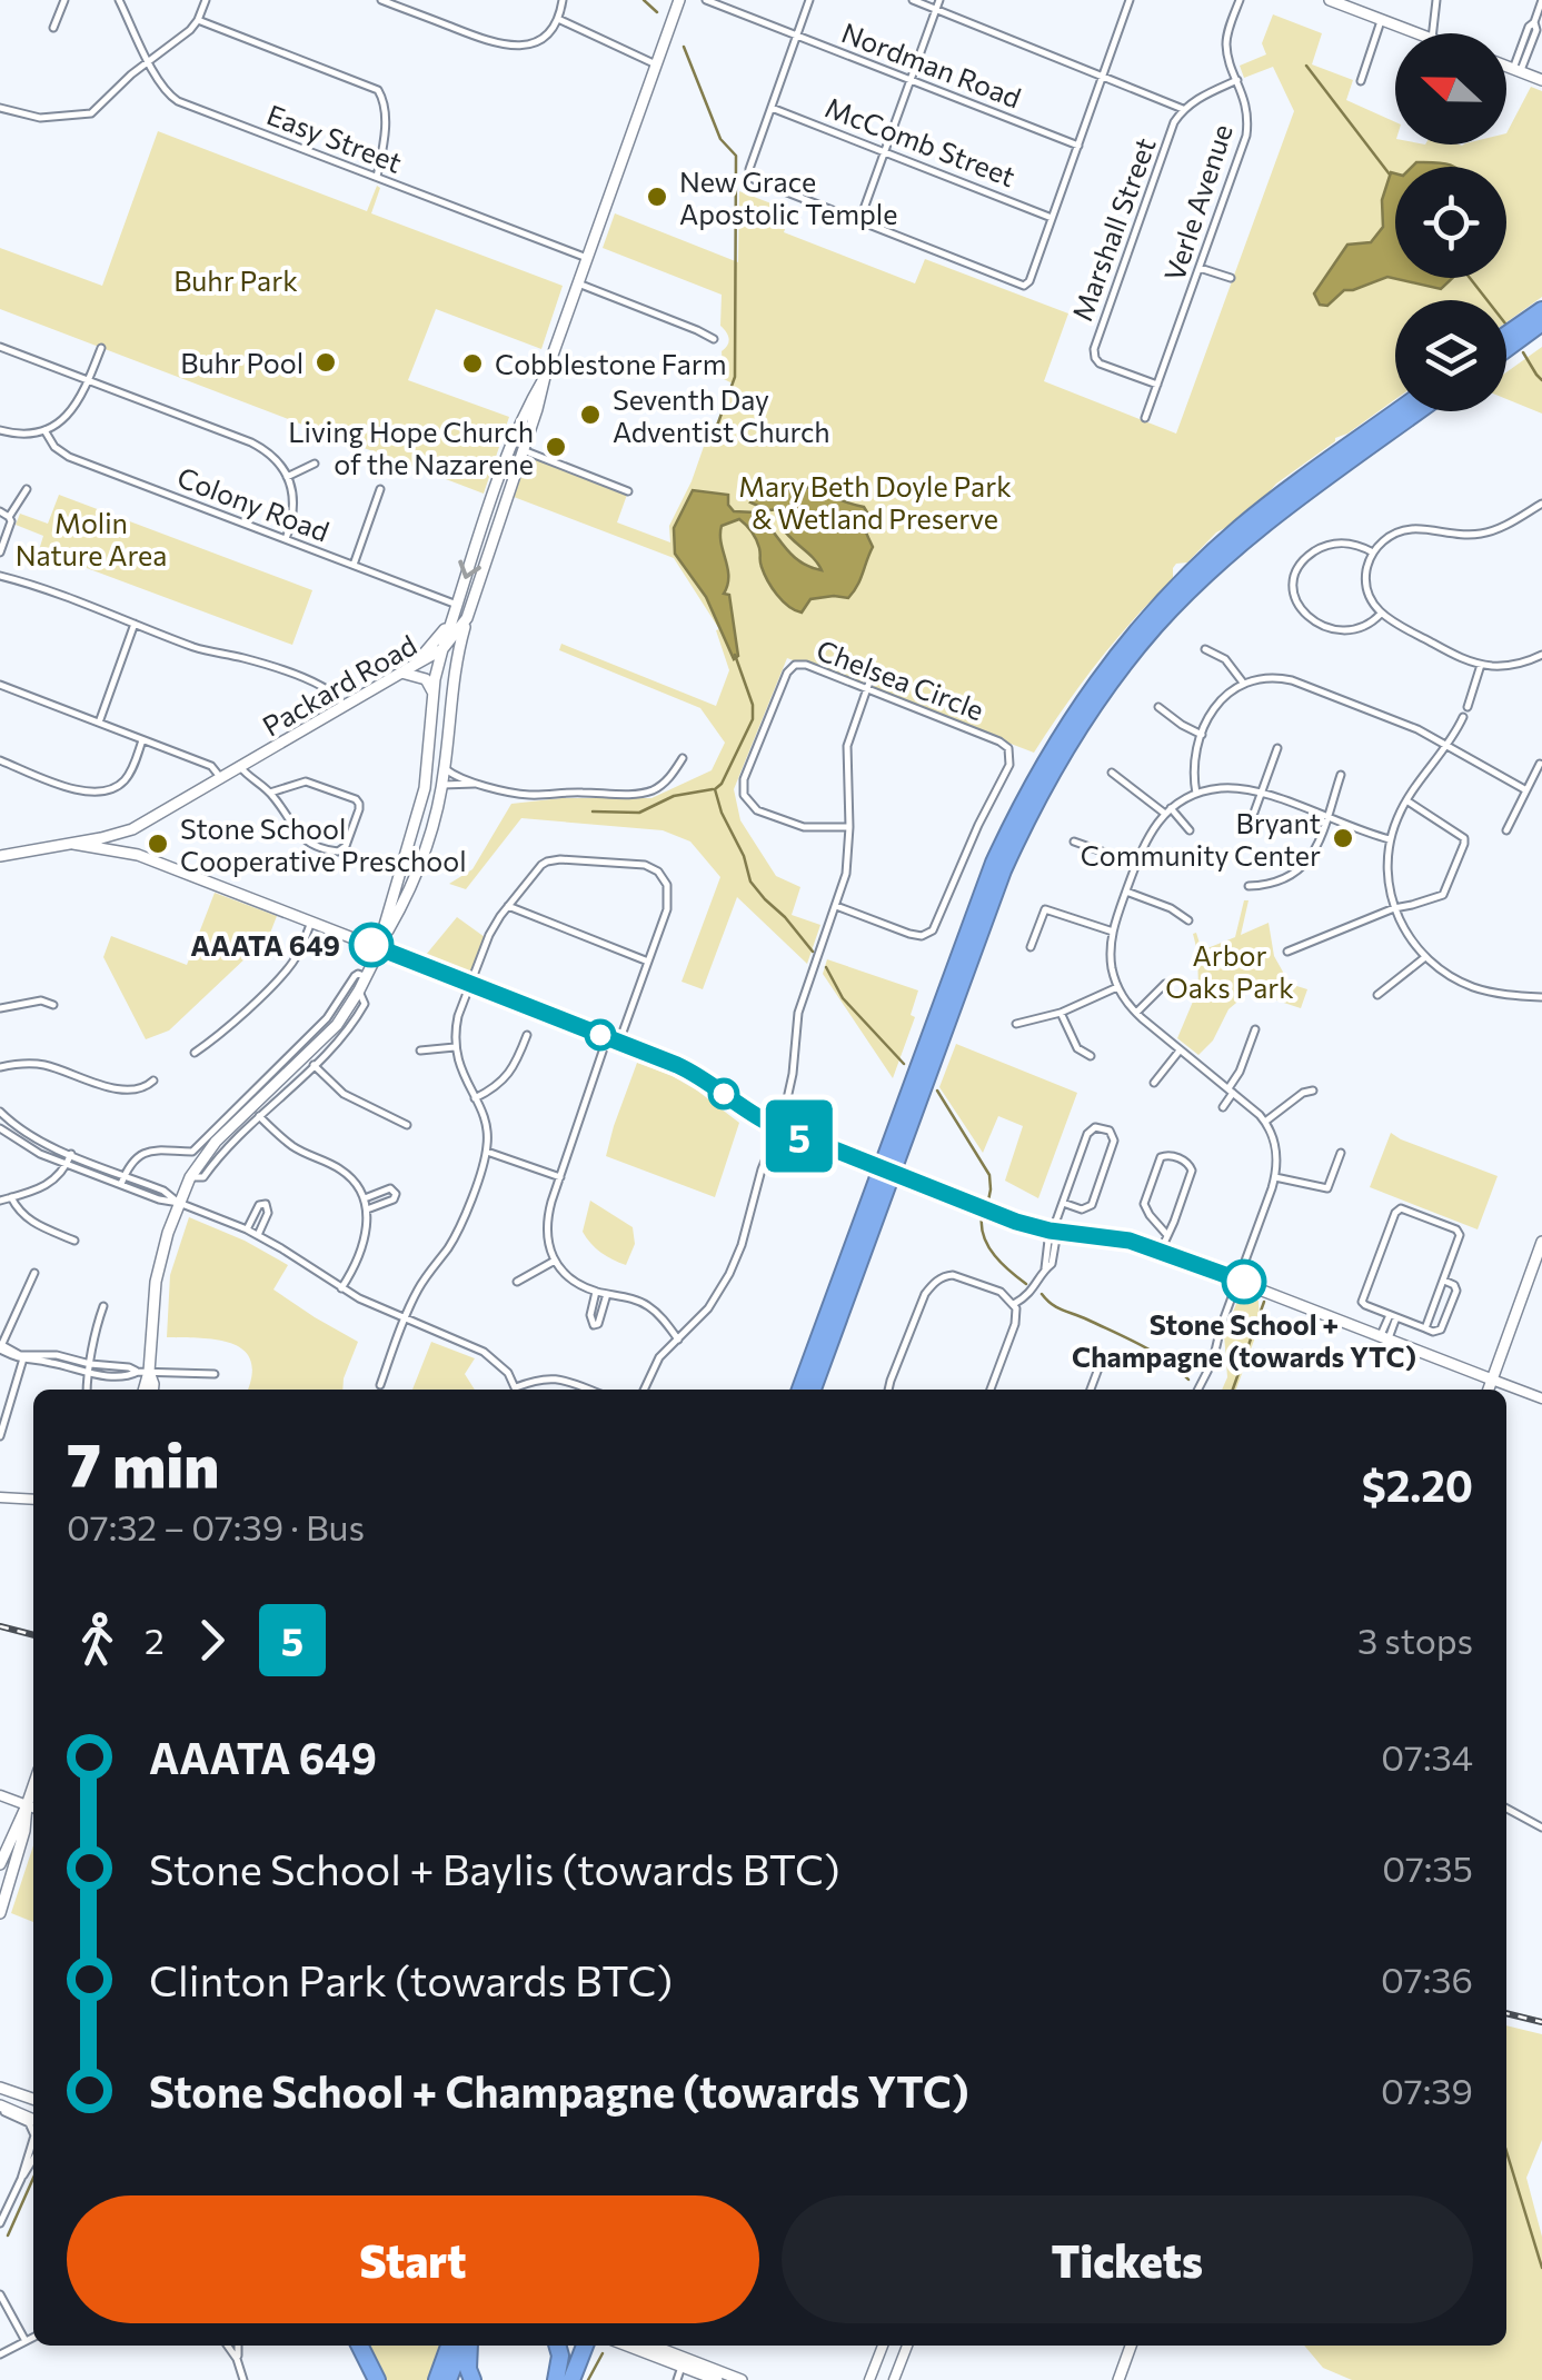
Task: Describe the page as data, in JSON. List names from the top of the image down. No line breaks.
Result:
{"streets":{"main road":["Packard Road"],"street":["Nordman Road","Easy Street","McComb Street","Verle Avenue","Marshall Street","Colony Road","Chelsea Circle"]},"crossings":[["Easy Street","Packard Road"],["Verle Avenue","Marshall Street"],["Colony Road","Packard Road"]],"parks":["Buhr Park","Mary Beth Doyle Park & Wetland Preserve","Molin Nature Area","Arbor Oaks Park"],"places":["New Grace Apostolic Temple","Buhr Pool","Cobblestone Farm","Seventh Day Adventist Church","Living Hope Church of the Nazarene","Bryant Community Center","Stone School Cooperative Preschool","AAATA 649","Stone School + Champagne (towards YTC)"],"lines":["bus line 5"],"north":"left","page":{"on_map":"5","heading":["7 min","07:32 – 07:39 · Bus","$2.20"],"legs":["2","5","3 stops"],"list":[{"name":"AAATA 649","value":"07:34"},{"name":"Stone School + Baylis (towards BTC)","value":"07:35"},{"name":"Clinton Park (towards BTC)","value":"07:36"},{"name":"Stone School + Champagne (towards YTC)","value":"07:39"}],"buttons":["Start","Tickets"]}}
